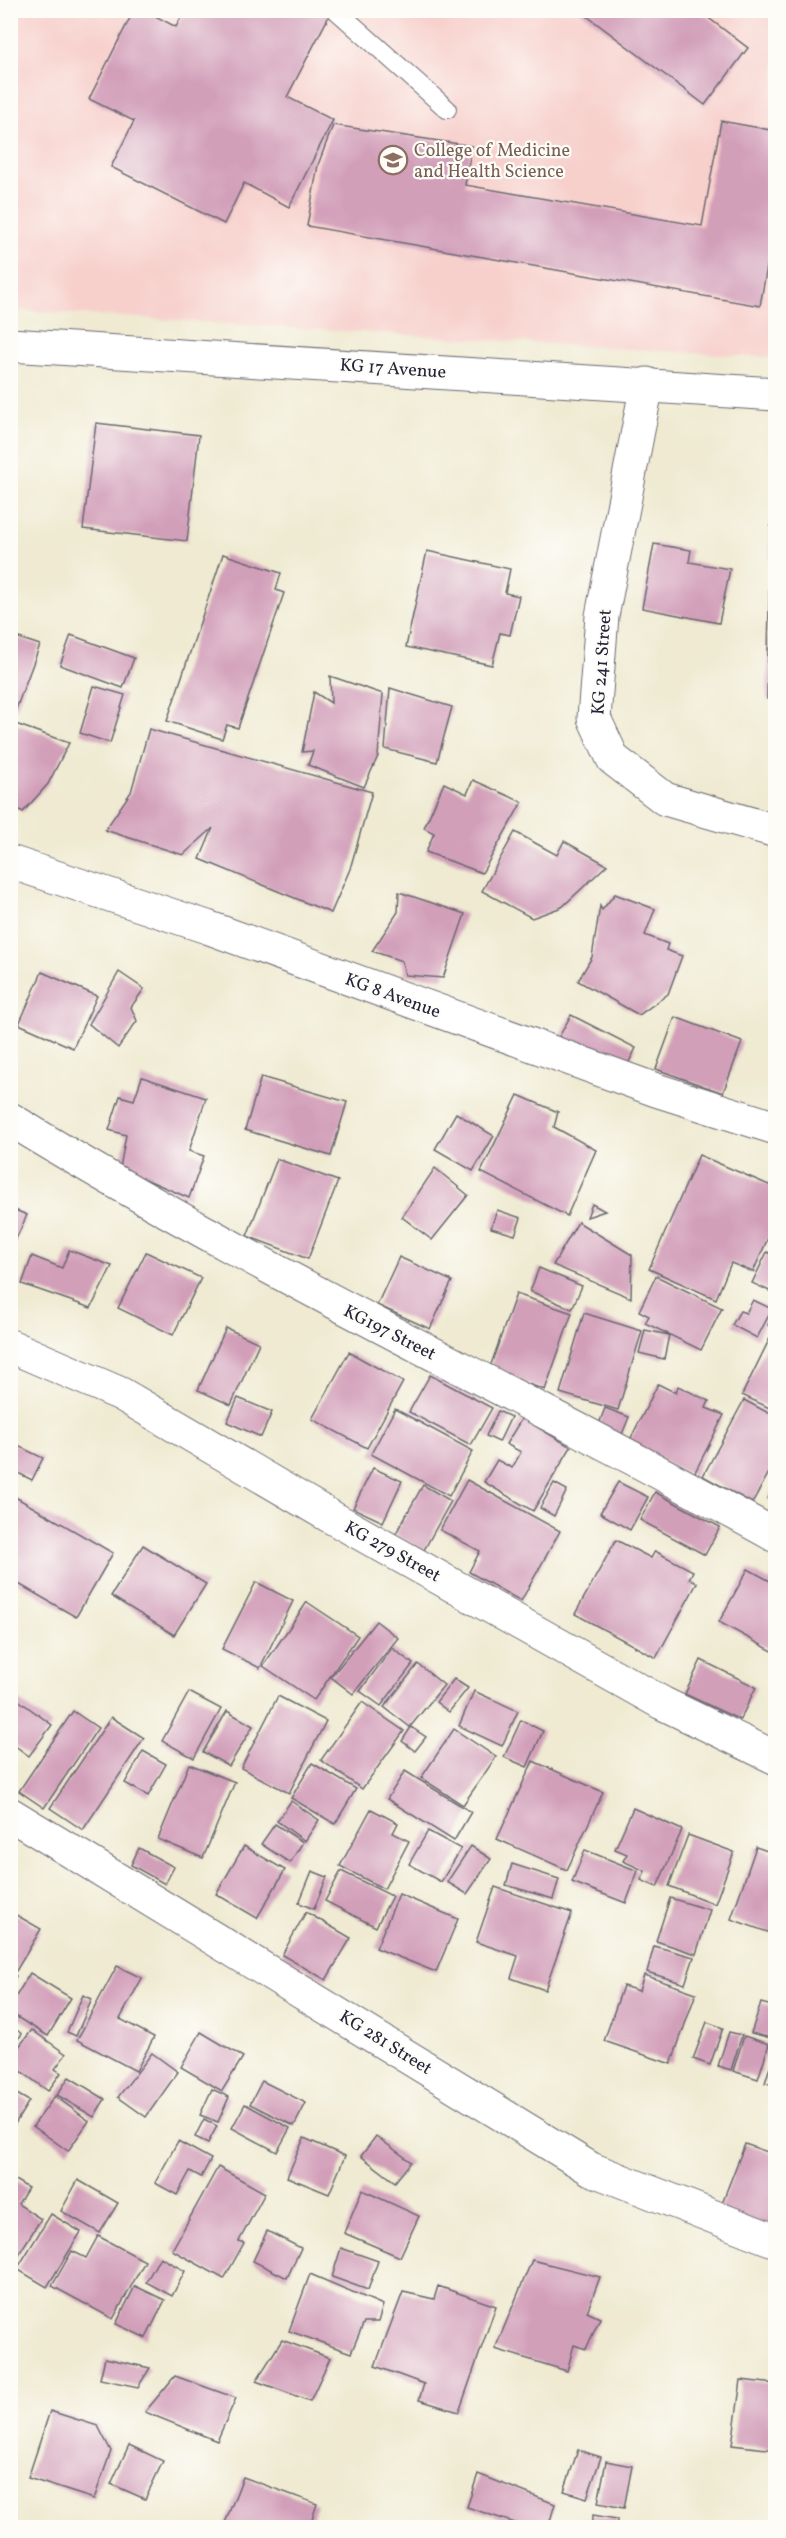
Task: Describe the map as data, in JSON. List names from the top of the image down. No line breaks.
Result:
{"streets":{"street":["KG 17 Avenue","KG 241 Street","KG 8 Avenue","KG197 Street","KG 279 Street","KG 281 Street"]},"crossings":[["KG 17 Avenue","KG 241 Street"]],"places":{"school or university":["College of Medicine and Health Science"]}}
